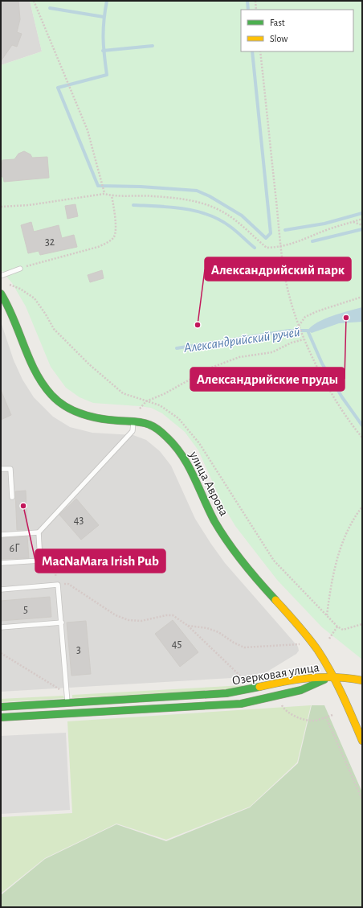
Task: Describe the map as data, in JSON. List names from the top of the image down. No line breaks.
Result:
{"streets":{"street":["улица Аврова","Озерковая улица"]},"crossings":[["улица Аврова","Озерковая улица"]],"water":["Александрийский ручей"],"places":["Александрийские пруды","Александрийский парк","MacNaMara Irish Pub"],"house_numbers":["32","43","6Г","5","45","3"],"legend":["Fast","Slow"]}
